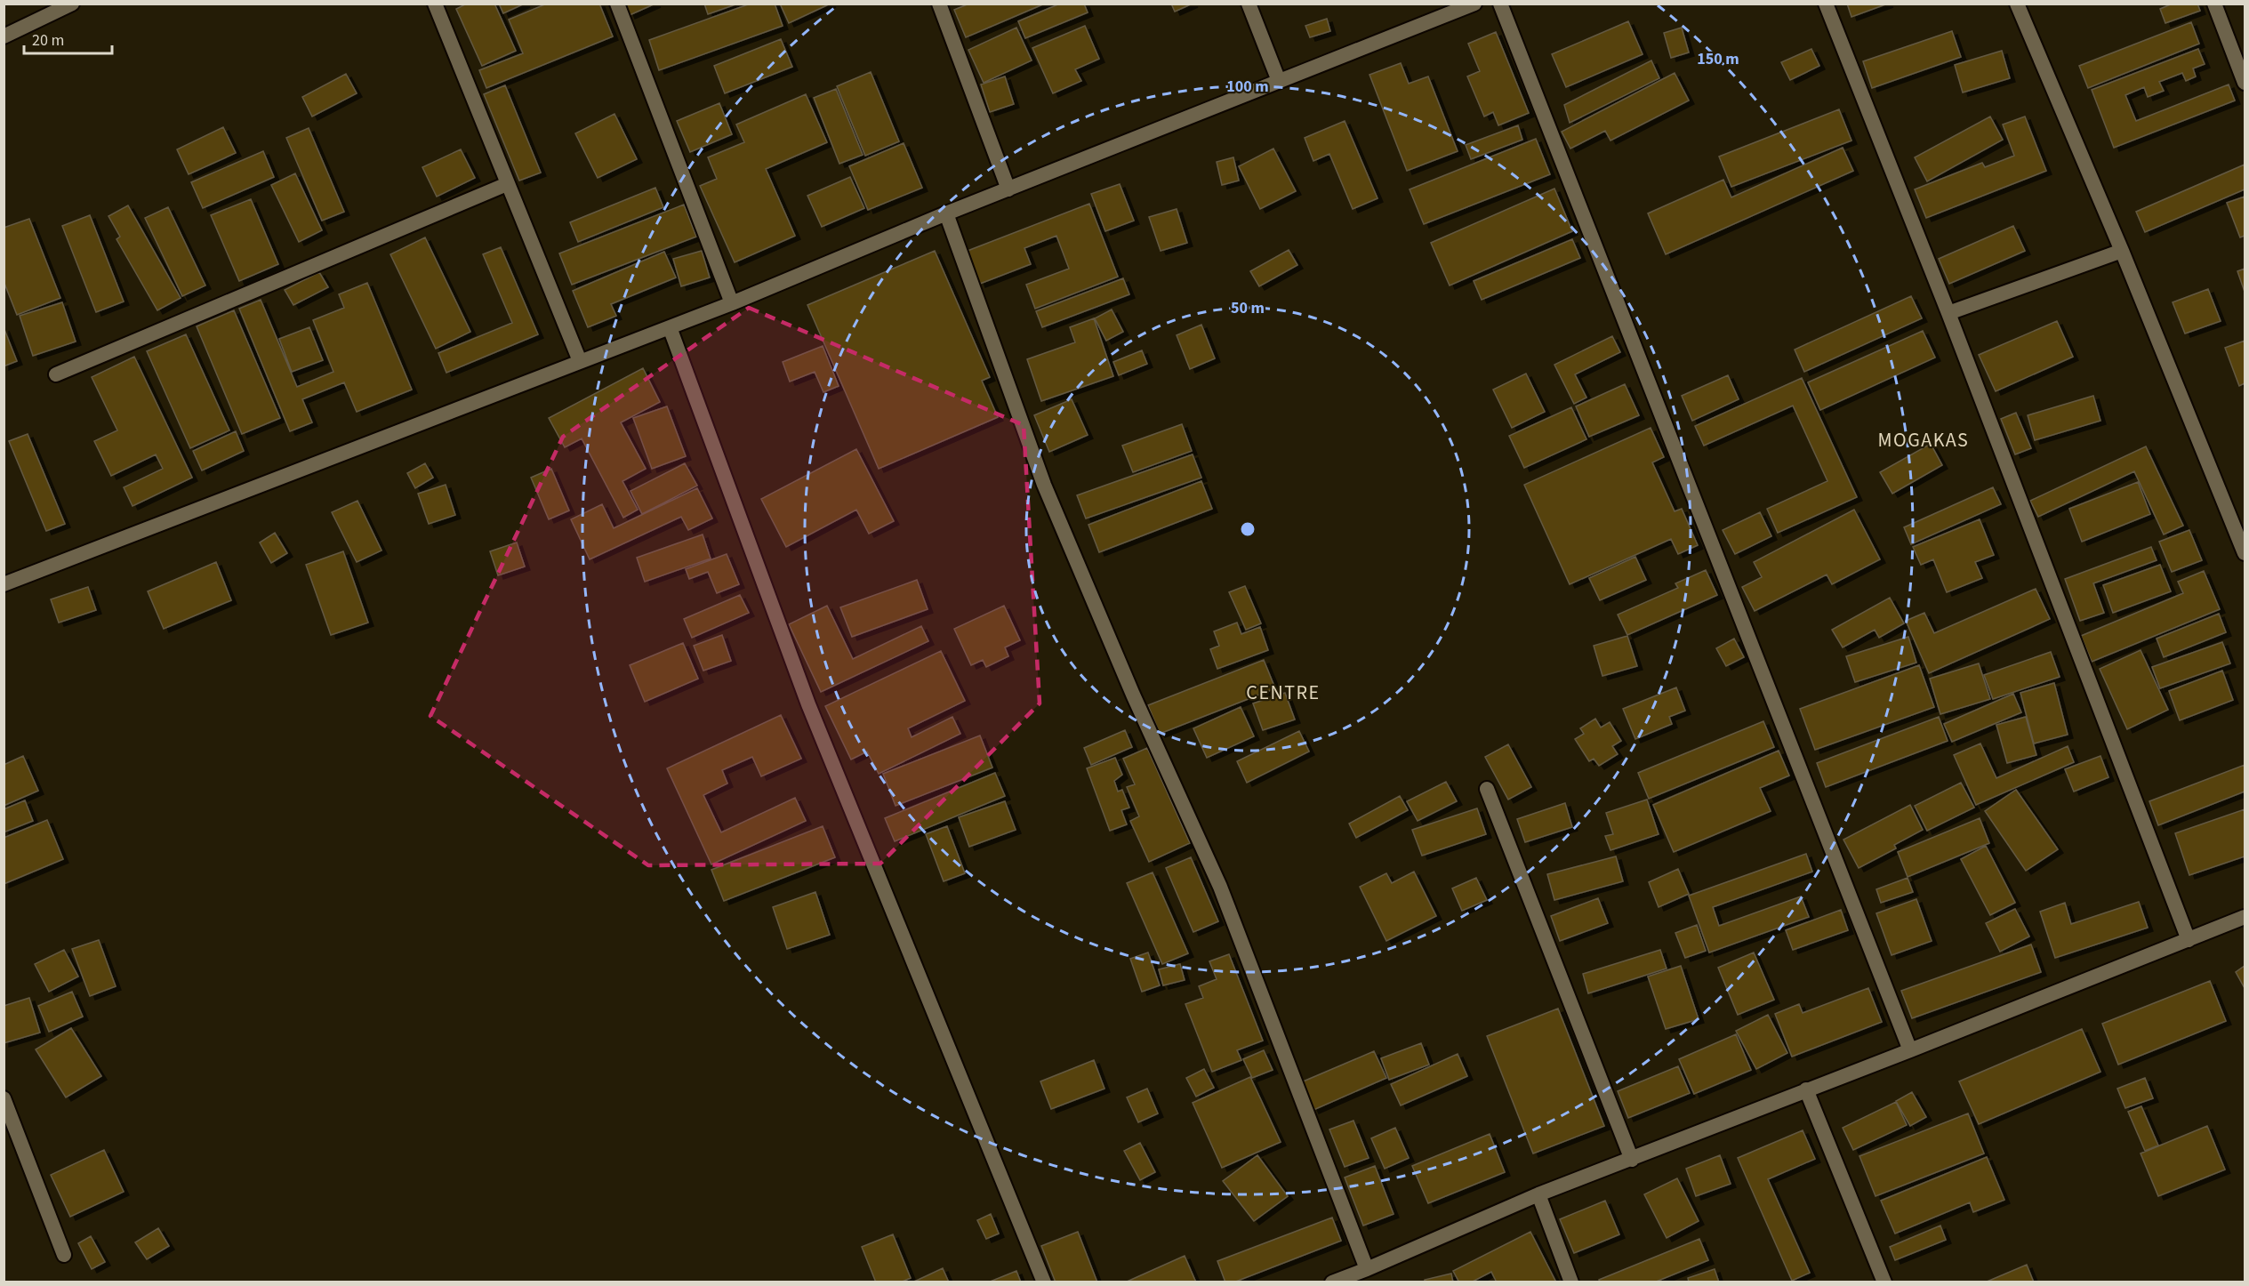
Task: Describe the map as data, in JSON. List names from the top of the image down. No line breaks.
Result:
{"districts":["MOGAKAS","CENTRE"],"scale_bar":"20 m","rings":["150 m","100 m","50 m"]}
